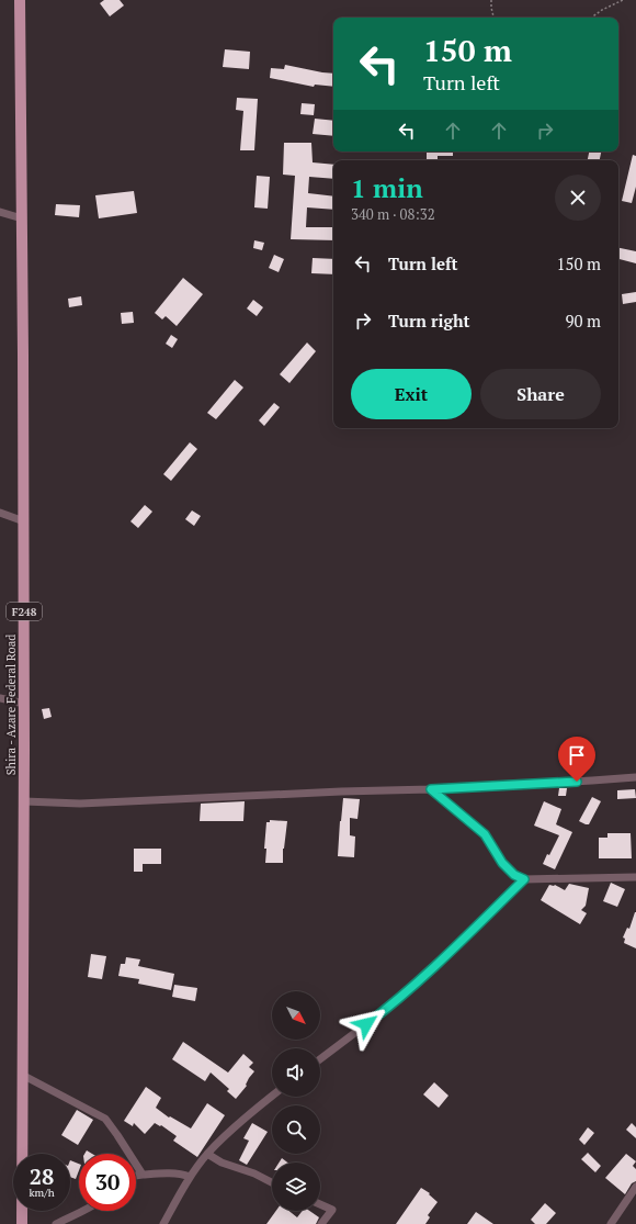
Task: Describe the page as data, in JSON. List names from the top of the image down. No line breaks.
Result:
{"streets":{"main road":["F248","Shira - Azare Federal Road"]},"north":"bottom right","page":{"turn":["150 m","Turn left"],"heading":["1 min","340 m · 08:32"],"list":[{"name":"Turn left","value":"150 m"},{"name":"Turn right","value":"90 m"}],"buttons":["Exit","Share"],"speed":"28 km/h","limit":"30"}}
